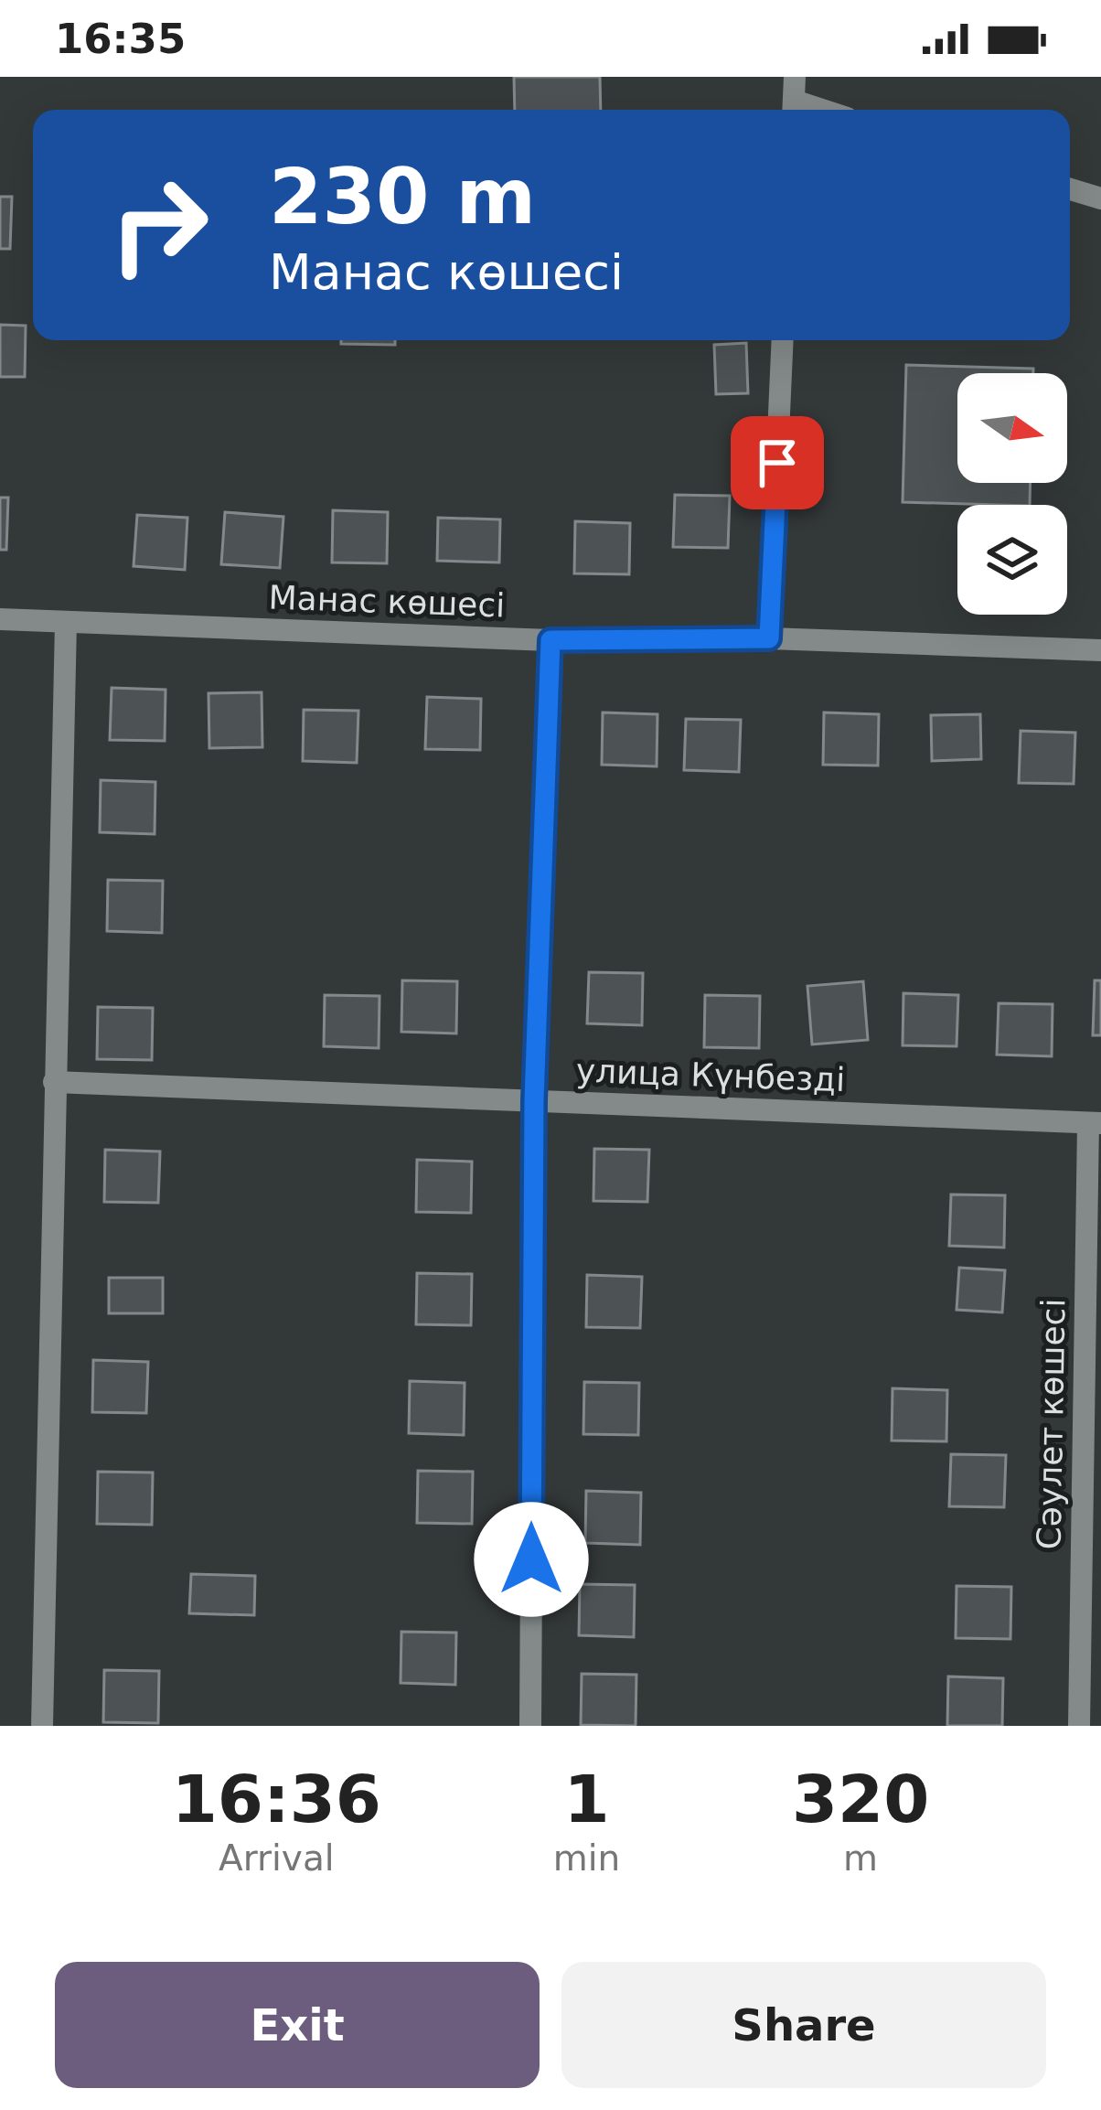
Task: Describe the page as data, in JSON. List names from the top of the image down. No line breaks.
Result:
{"streets":{"street":["Манас көшесі","улица Күнбезді","Сәулет көшесі"]},"crossings":[["улица Күнбезді","Сәулет көшесі"]],"north":"right","page":{"status":"16:35","turn":["230 m","Манас көшесі"],"eta":["16:36","Arrival","1","min","320","m"],"buttons":["Exit","Share"]}}
